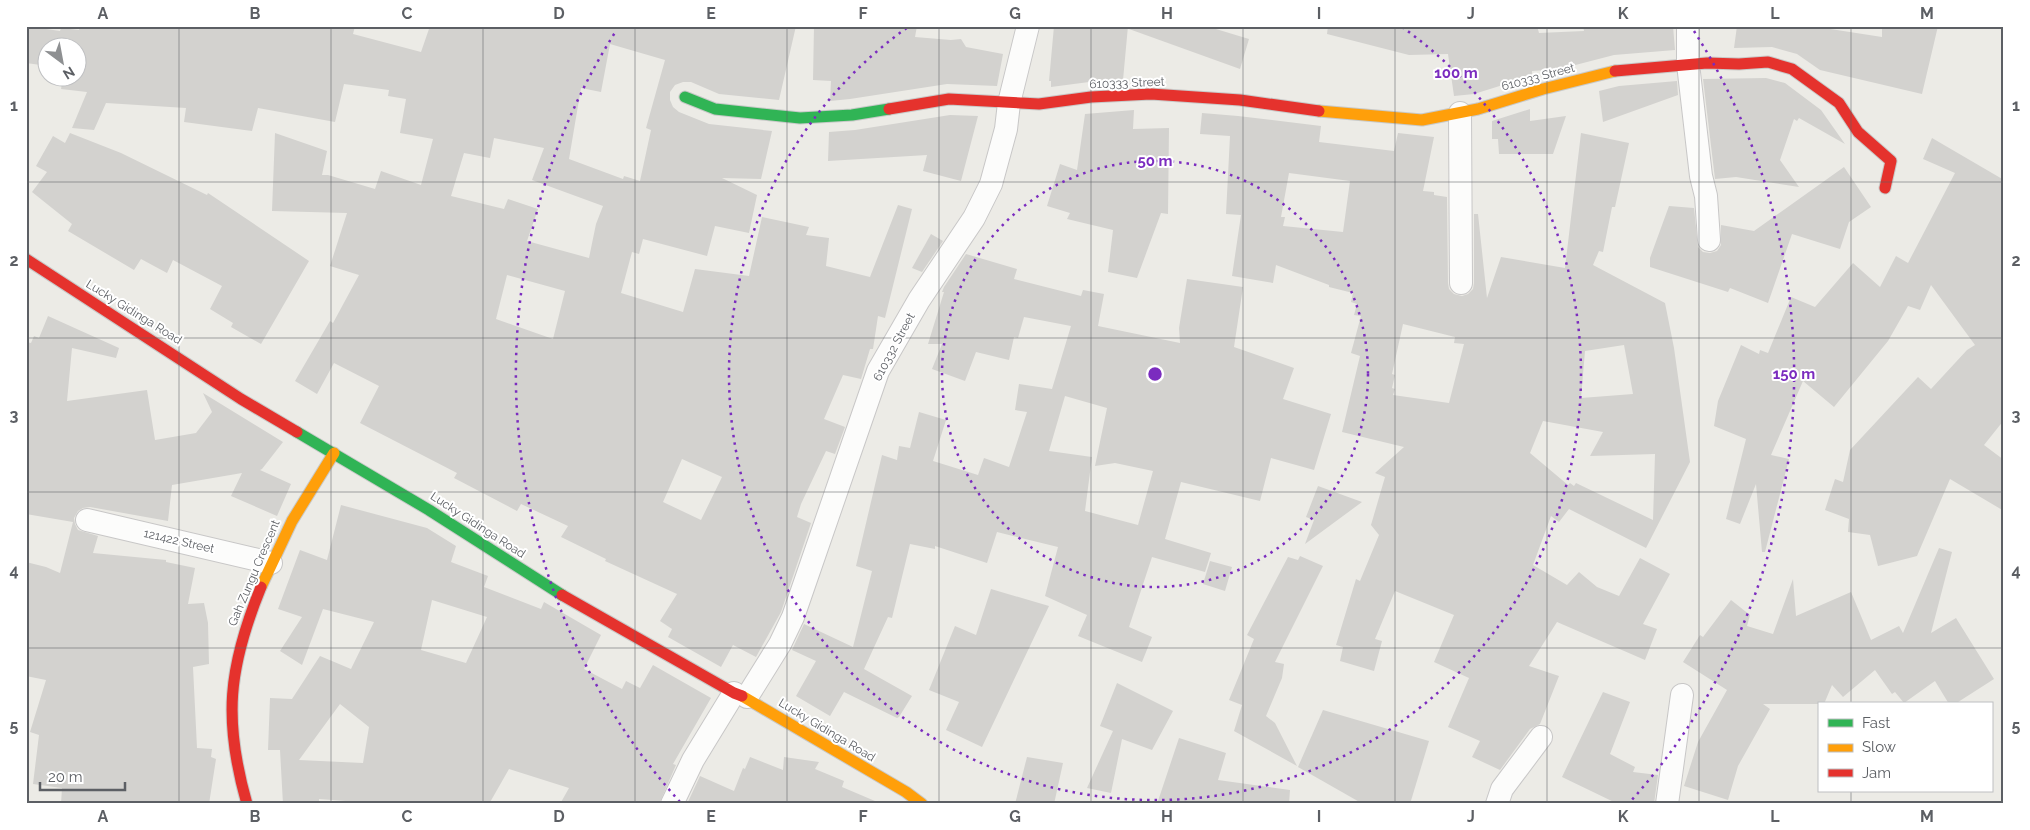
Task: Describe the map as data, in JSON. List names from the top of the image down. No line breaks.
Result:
{"streets":{"street":["610333 Street","Lucky Gidinga Road","610332 Street","121422 Street","Gah Zungu Crescent"]},"crossings":[["610333 Street","610332 Street"],["Lucky Gidinga Road","610332 Street"],["Lucky Gidinga Road","Gah Zungu Crescent"],["121422 Street","Gah Zungu Crescent"]],"legend":["Fast","Slow","Jam"],"scale_bar":"20 m","north":"bottom right","grid":{"columns":["A","B","C","D","E","F","G","H","I","J","K","L","M"],"rows":["1","2","3","4","5"]},"rings":["100 m","50 m","150 m"]}
